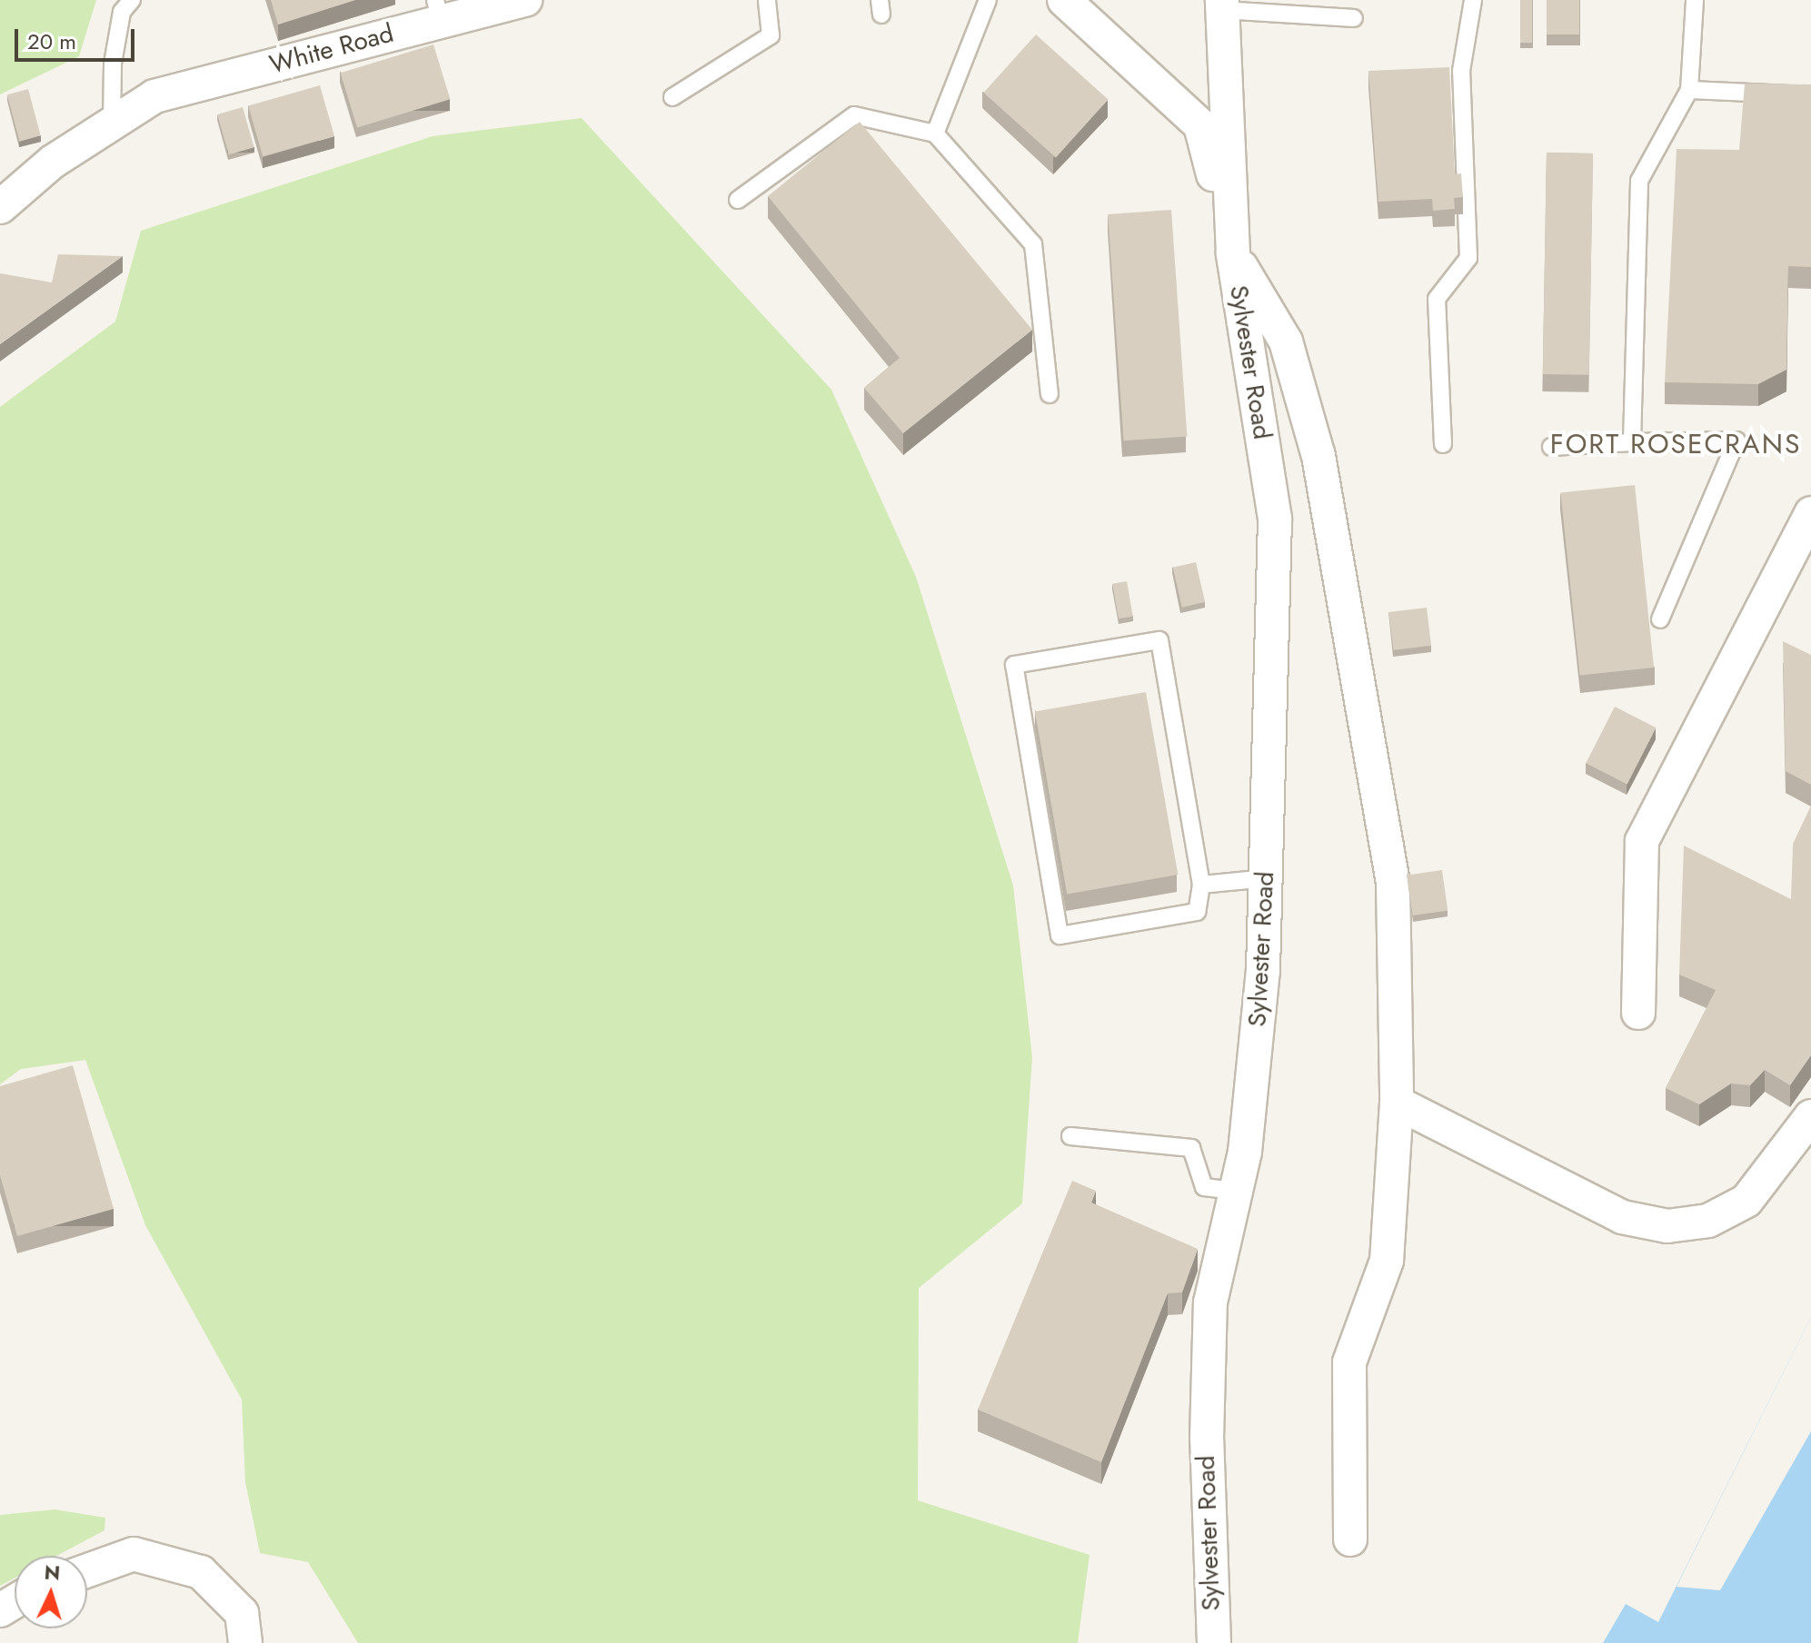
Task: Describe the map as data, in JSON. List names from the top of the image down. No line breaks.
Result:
{"streets":{"street":["White Road","Sylvester Road"]},"districts":["FORT ROSECRANS"],"scale_bar":"20 m","north":"top"}
